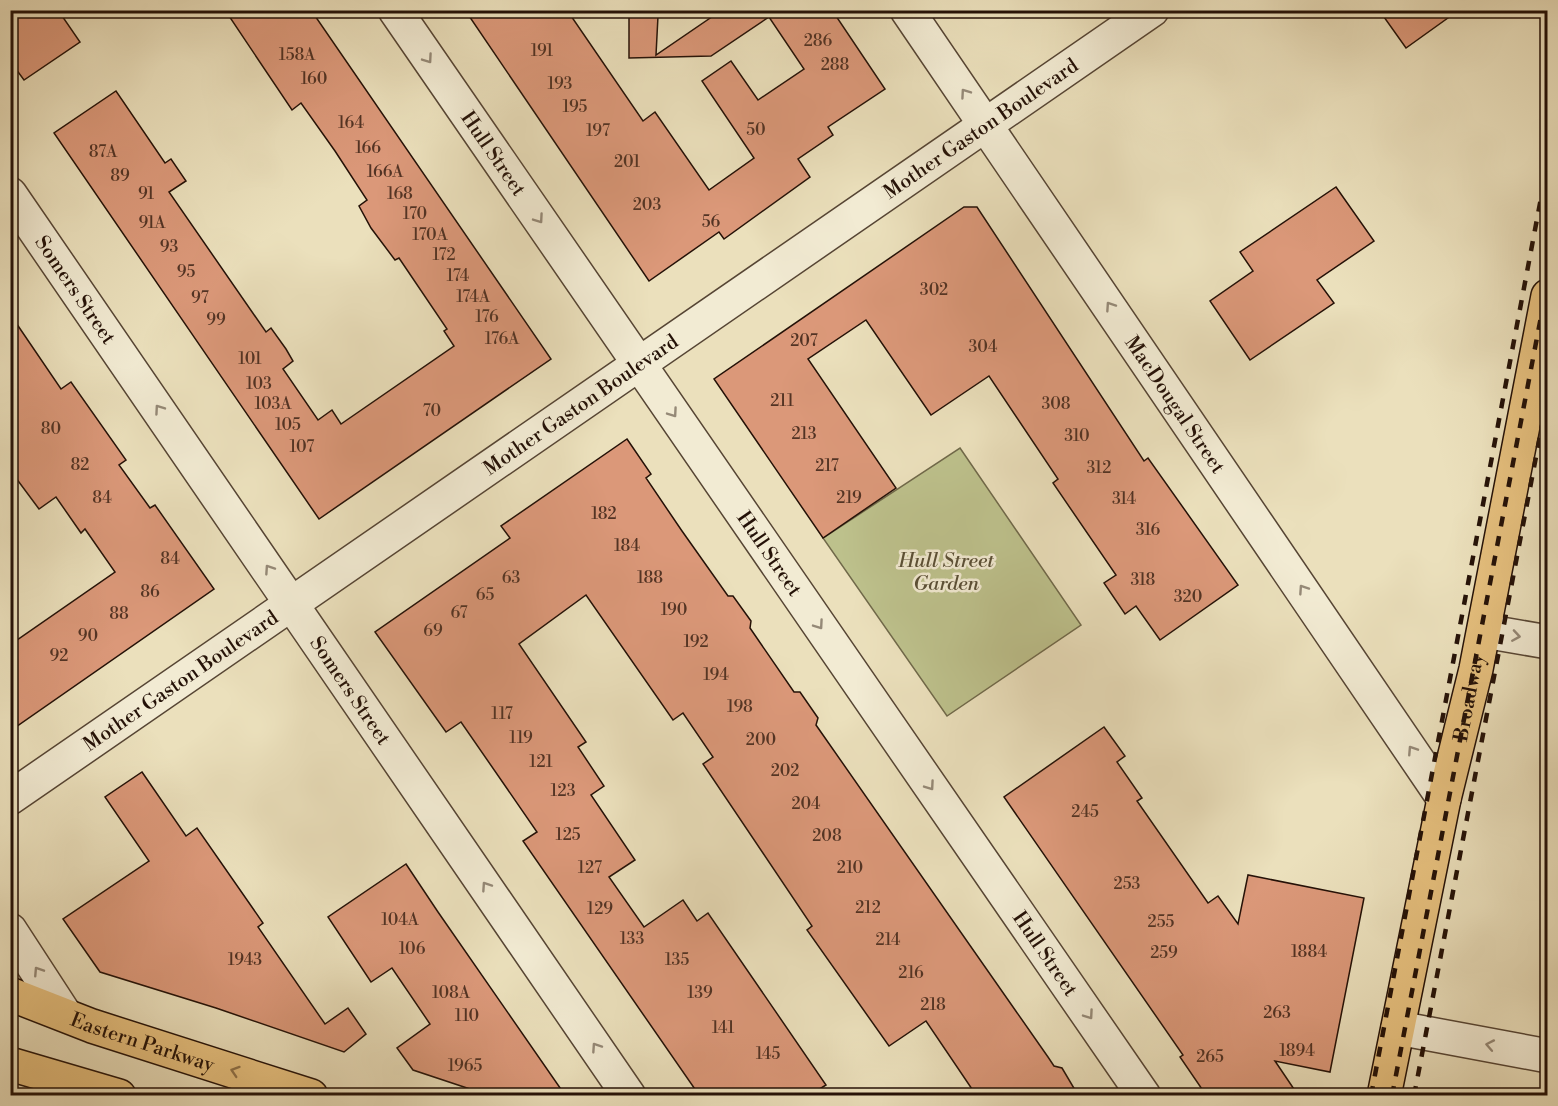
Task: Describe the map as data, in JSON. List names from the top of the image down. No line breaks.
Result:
{"streets":{"main road":["Broadway","Eastern Parkway"],"street":["Mother Gaston Boulevard","Hull Street","Somers Street","MacDougal Street"]},"crossings":[["Mother Gaston Boulevard","Hull Street"],["Mother Gaston Boulevard","Somers Street"],["Mother Gaston Boulevard","MacDougal Street"],["MacDougal Street","Broadway"]],"one_way":["Hull Street","Somers Street","MacDougal Street","Eastern Parkway"],"parks":["Hull Street Garden"],"house_numbers":["286","191","158A","288","160","193","195","164","50","197","166","87A","201","166A","89","91","168","203","170","56","91A","170A","93","172","95","174","302","174A","97","176","99","176A","207","304","101","103","211","103A","308","70","105","80","213","310","107","82","217","312","84","219","314","182","316","184","84","63","188","318","86","65","320","190","67","88","69","90","192","92","194","198","117","119","200","121","202","123","204","245","125","208","127","210","253","212","129","104A","255","133","214","106","1884","259","1943","135","216","108A","139","218","263","110","141","1894","145","265","1965"]}
